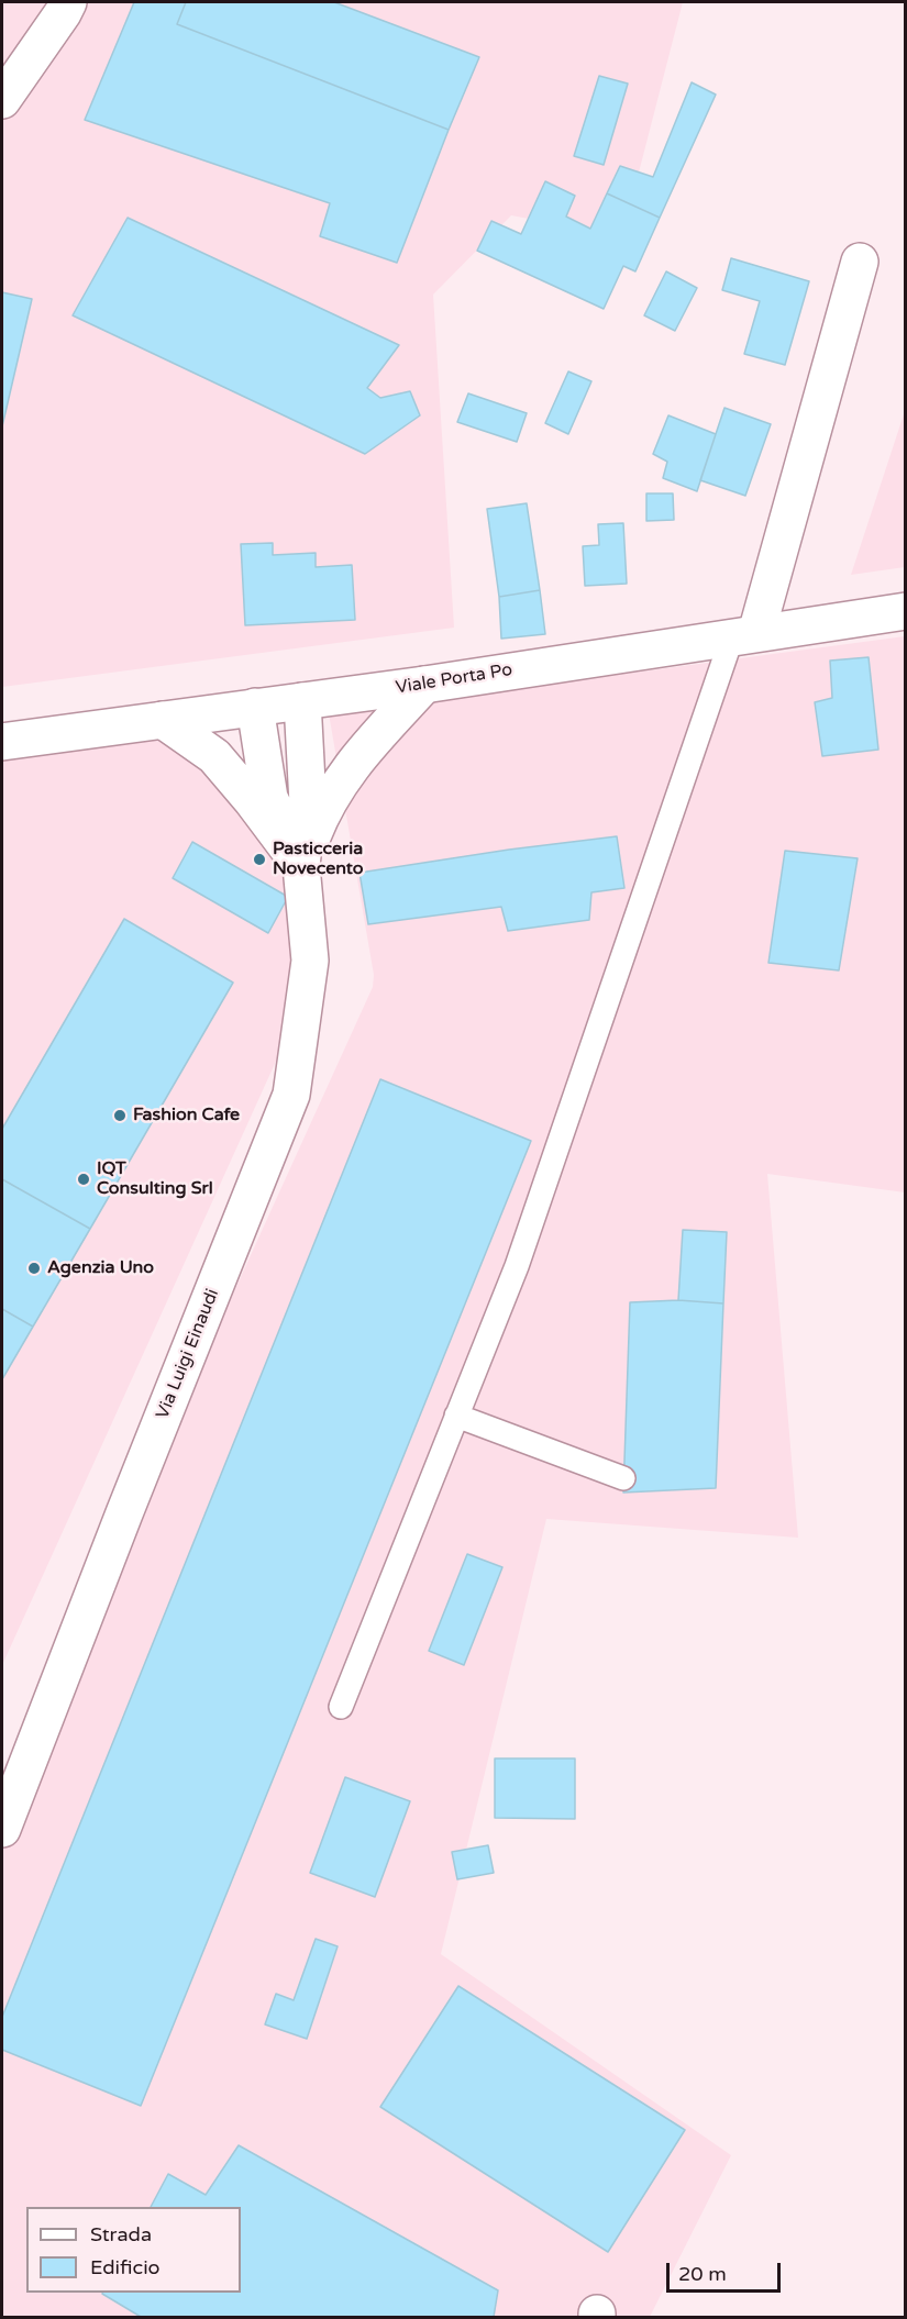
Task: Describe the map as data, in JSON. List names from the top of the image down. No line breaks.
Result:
{"streets":{"street":["Viale Porta Po","Via Luigi Einaudi"]},"crossings":[["Viale Porta Po","Via Luigi Einaudi"]],"places":["Pasticceria Novecento","Fashion Cafe","IQT Consulting Srl","Agenzia Uno"],"legend":["Strada","Edificio"],"scale_bar":"20 m"}
